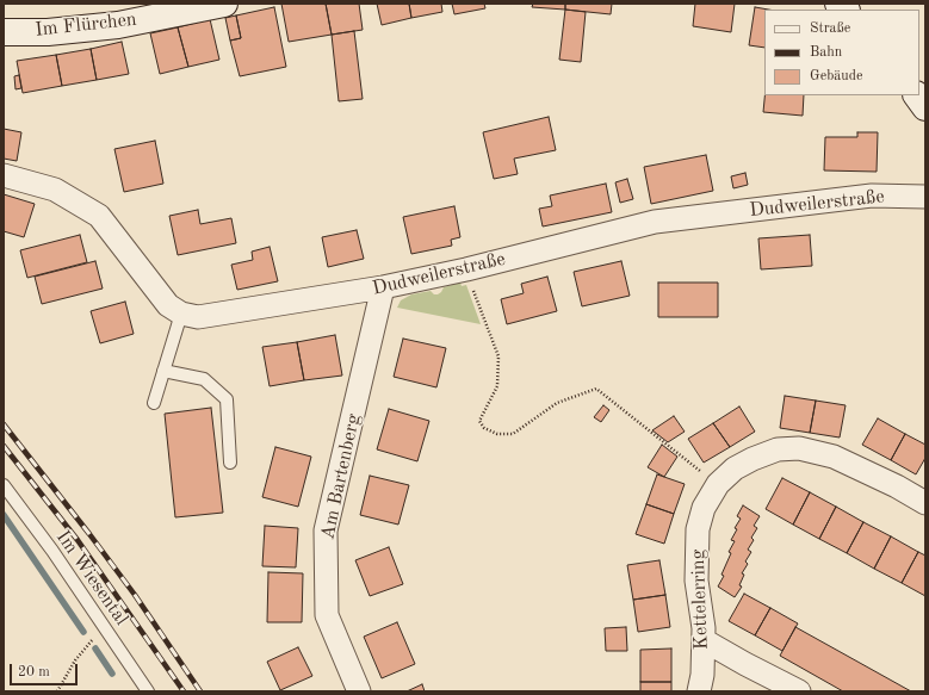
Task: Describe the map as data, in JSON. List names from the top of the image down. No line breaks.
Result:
{"streets":{"street":["Im Flürchen","Dudweilerstraße","Am Bartenberg","Kettelerring"],"lane":["Im Wiesental"]},"crossings":[["Dudweilerstraße","Am Bartenberg"]],"legend":["Straße","Bahn","Gebäude"],"scale_bar":"20 m"}
